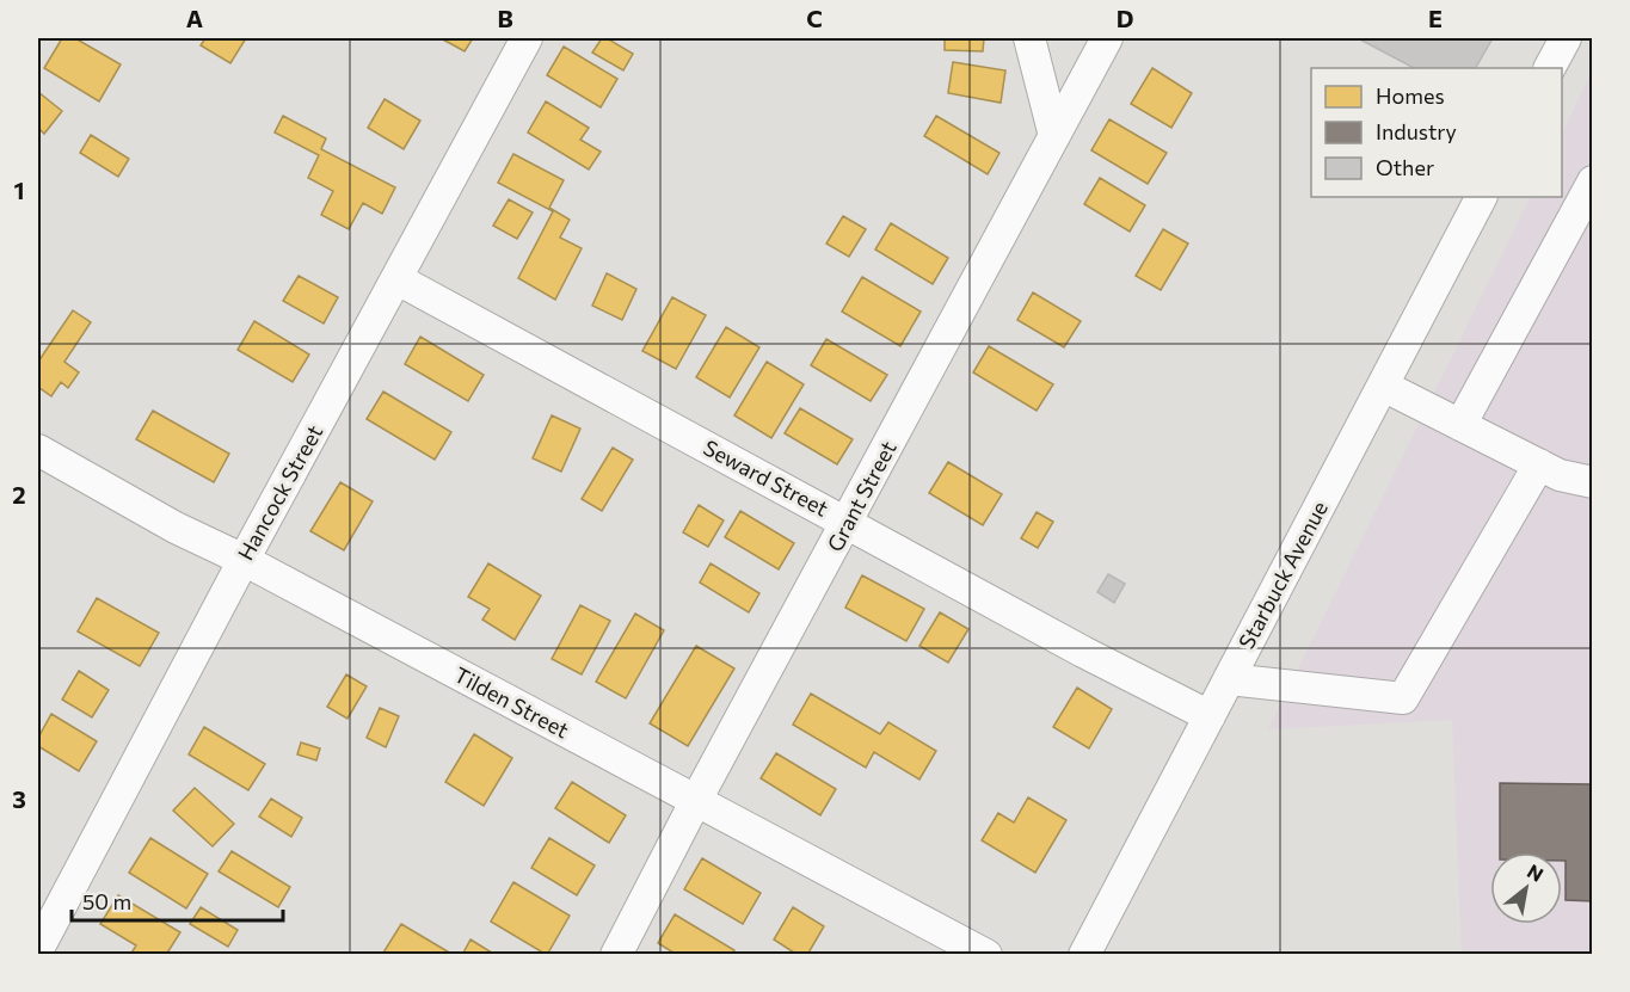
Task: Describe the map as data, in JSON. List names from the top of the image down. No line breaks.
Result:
{"streets":{"street":["Seward Street","Hancock Street","Grant Street","Starbuck Avenue","Tilden Street"]},"crossings":[["Seward Street","Hancock Street"],["Seward Street","Grant Street"],["Seward Street","Starbuck Avenue"],["Hancock Street","Tilden Street"],["Grant Street","Tilden Street"]],"legend":["Homes","Industry","Other"],"scale_bar":"50 m","north":"top right","grid":{"columns":["A","B","C","D","E"],"rows":["1","2","3"]}}
